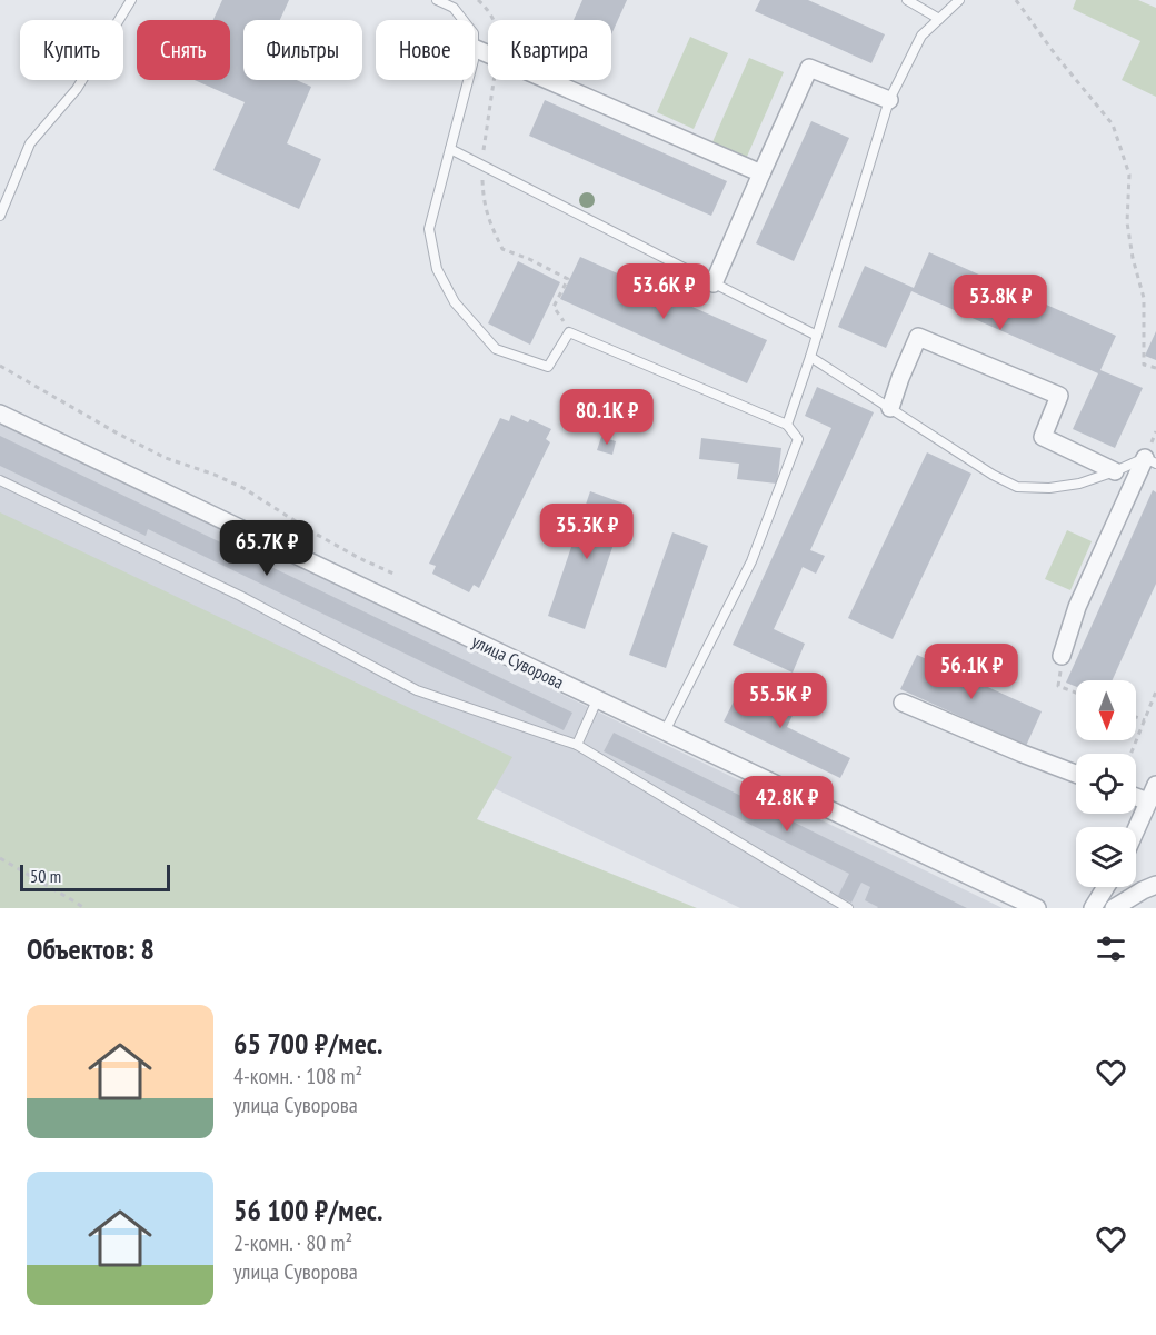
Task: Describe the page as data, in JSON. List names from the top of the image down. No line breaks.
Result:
{"streets":{"street":["улица Суворова"]},"scale_bar":"50 m","north":"bottom","page":{"chip":["Купить","Снять","Фильтры","Новое","Квартира"],"price":["53.6K ₽","53.8K ₽","80.1K ₽","35.3K ₽","65.7K ₽","56.1K ₽","55.5K ₽","42.8K ₽"],"scale":"50 m","heading":"Объектов: 8","list":[{"name":"65 700 ₽/мес.","note":"4-комн. · 108 m² · улица Суворова"},{"name":"56 100 ₽/мес.","note":"2-комн. · 80 m² · улица Суворова"}]}}
